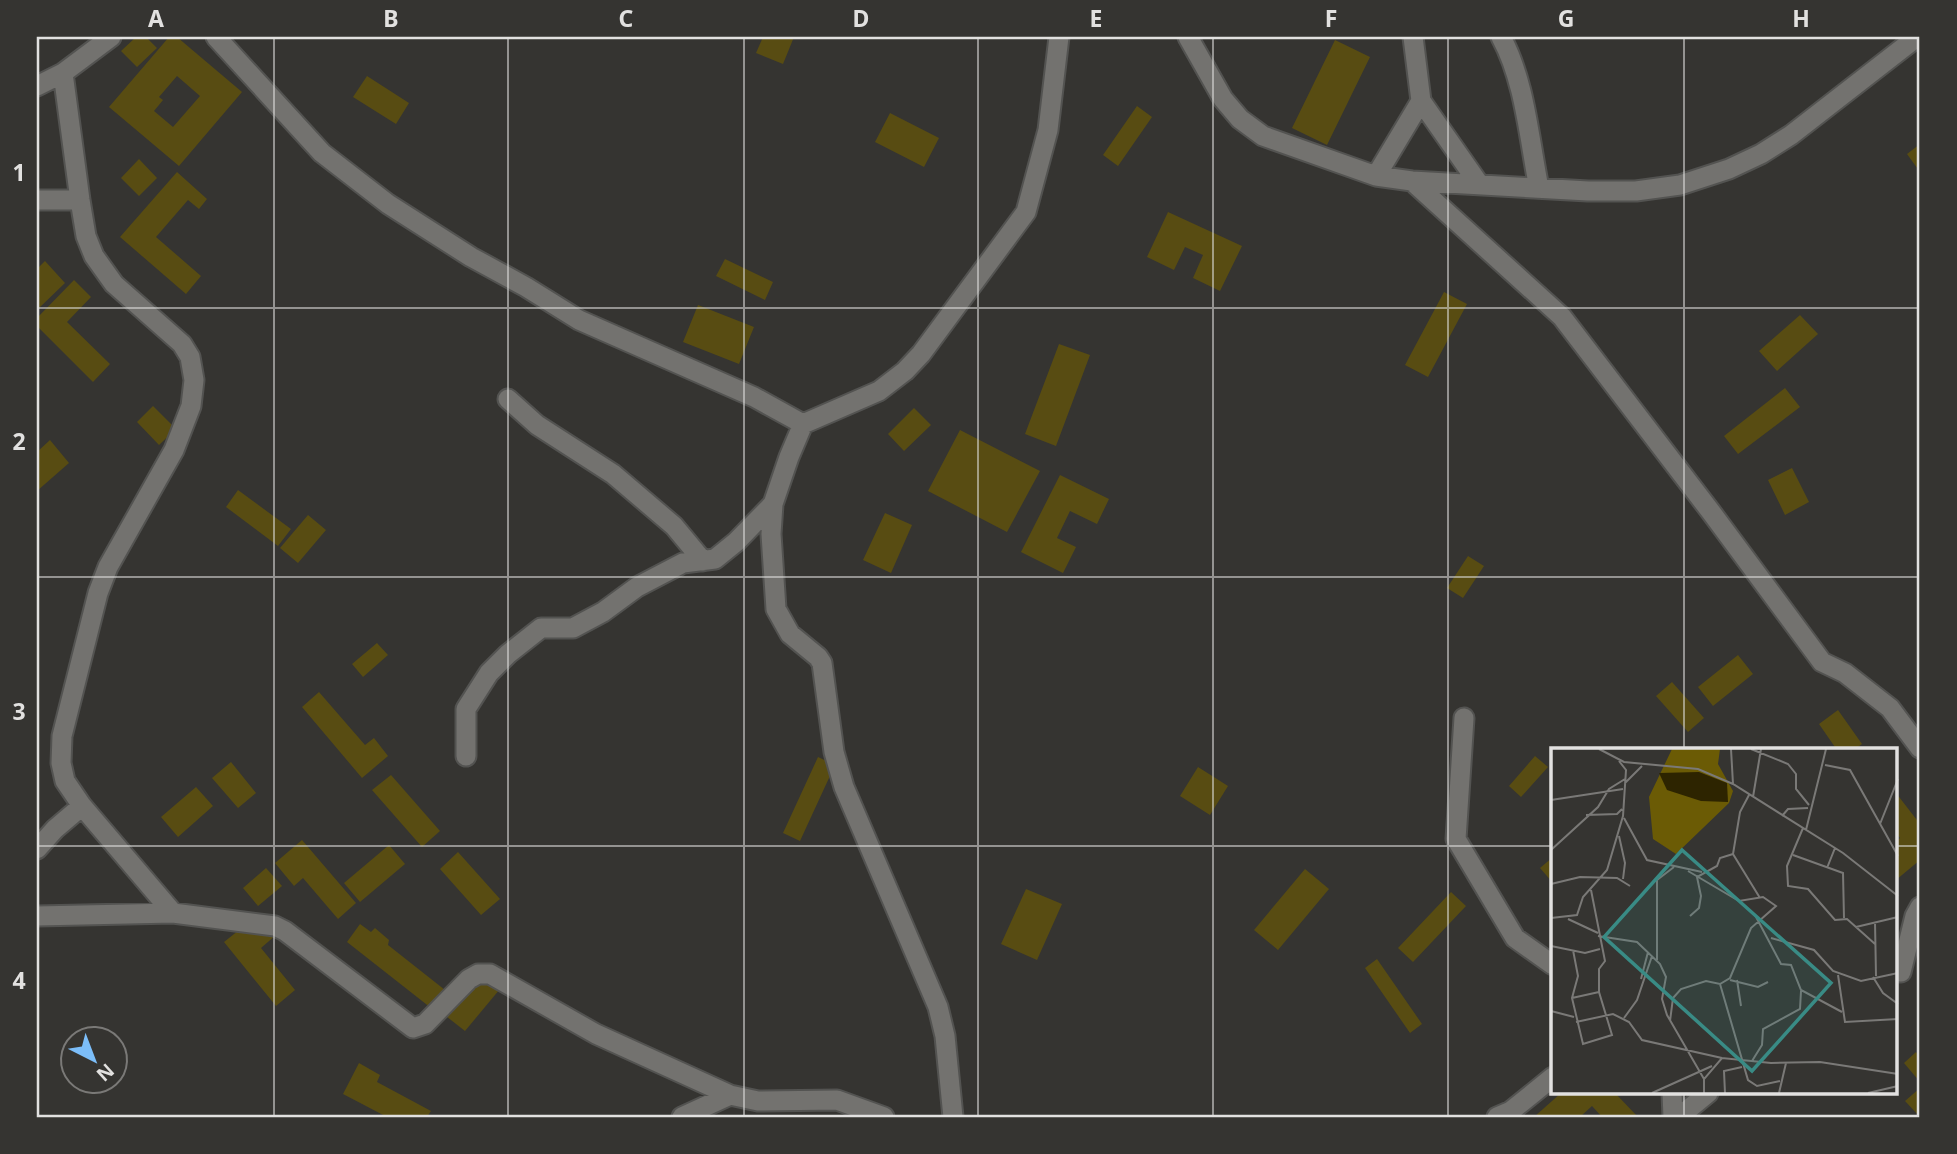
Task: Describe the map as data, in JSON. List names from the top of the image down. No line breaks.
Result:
{"north":"bottom right","grid":{"columns":["A","B","C","D","E","F","G","H"],"rows":["1","2","3","4"]}}
